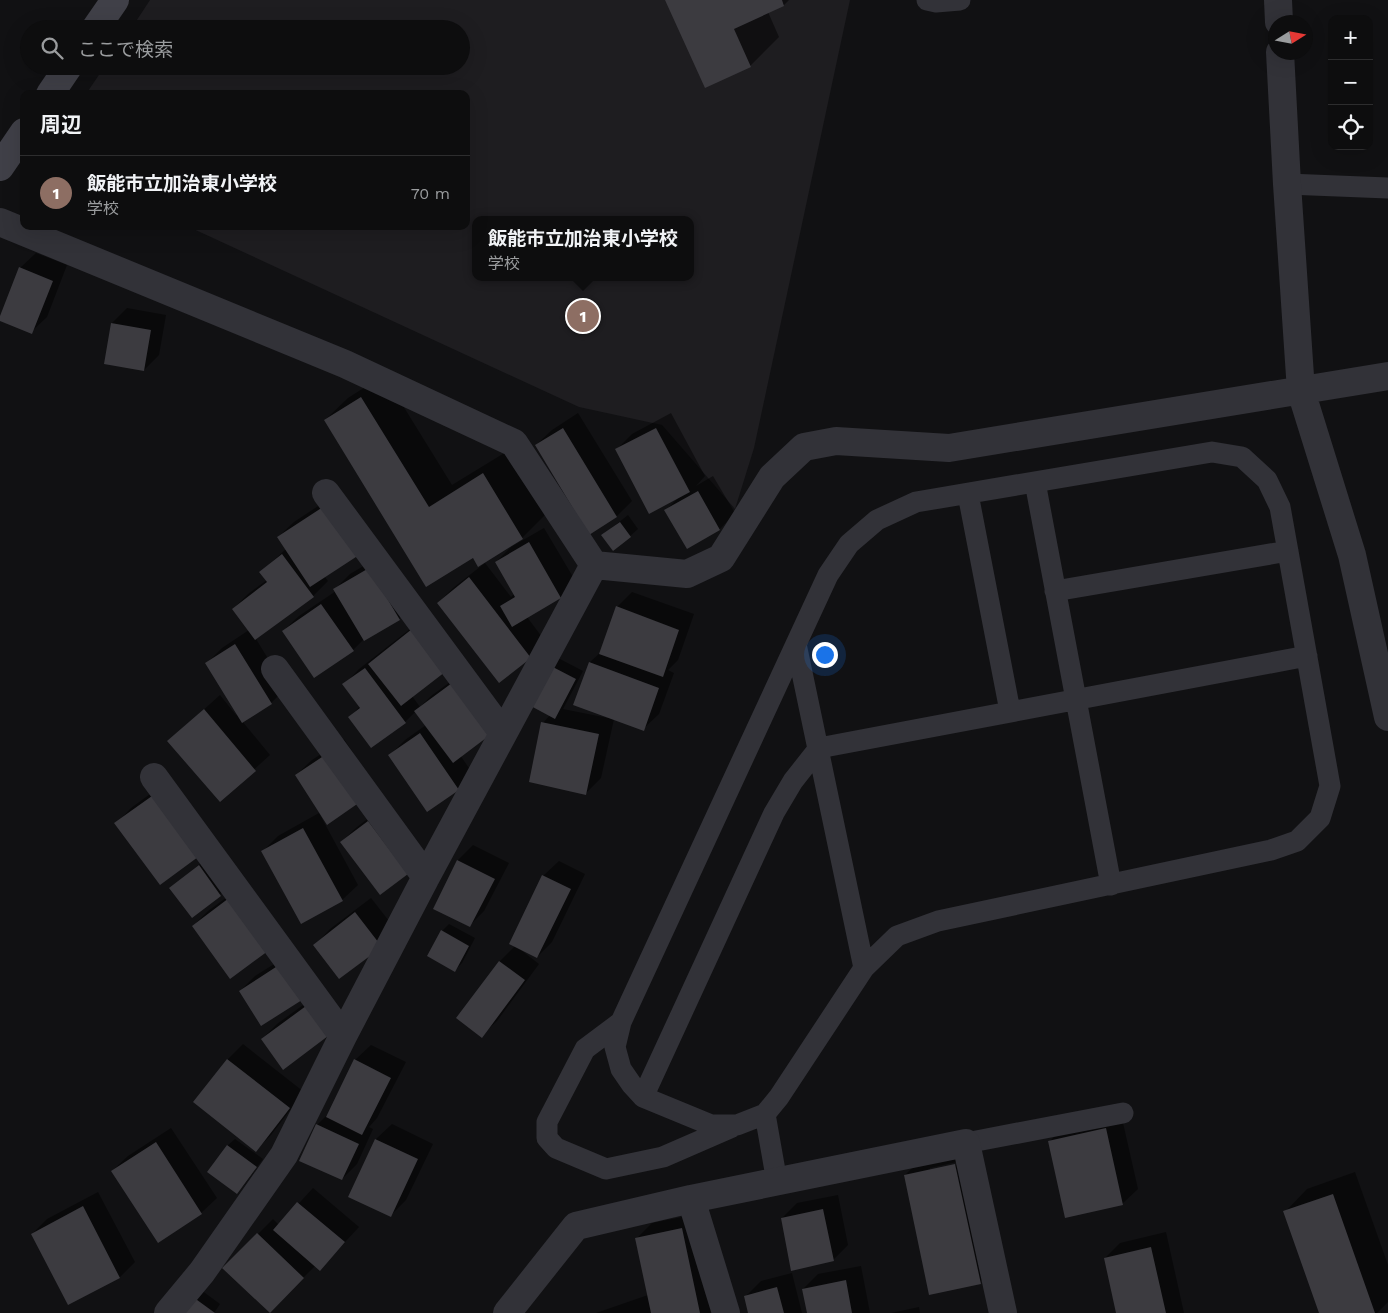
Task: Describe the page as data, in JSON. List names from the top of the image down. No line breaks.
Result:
{"north":"right","page":{"map_buttons":["+","−"],"search":"ここで検索","heading":"周辺","list":[{"mark":"1","name":"飯能市立加治東小学校","note":"学校","value":"70 m"}],"popup":["飯能市立加治東小学校","学校"],"pins":"1"}}
